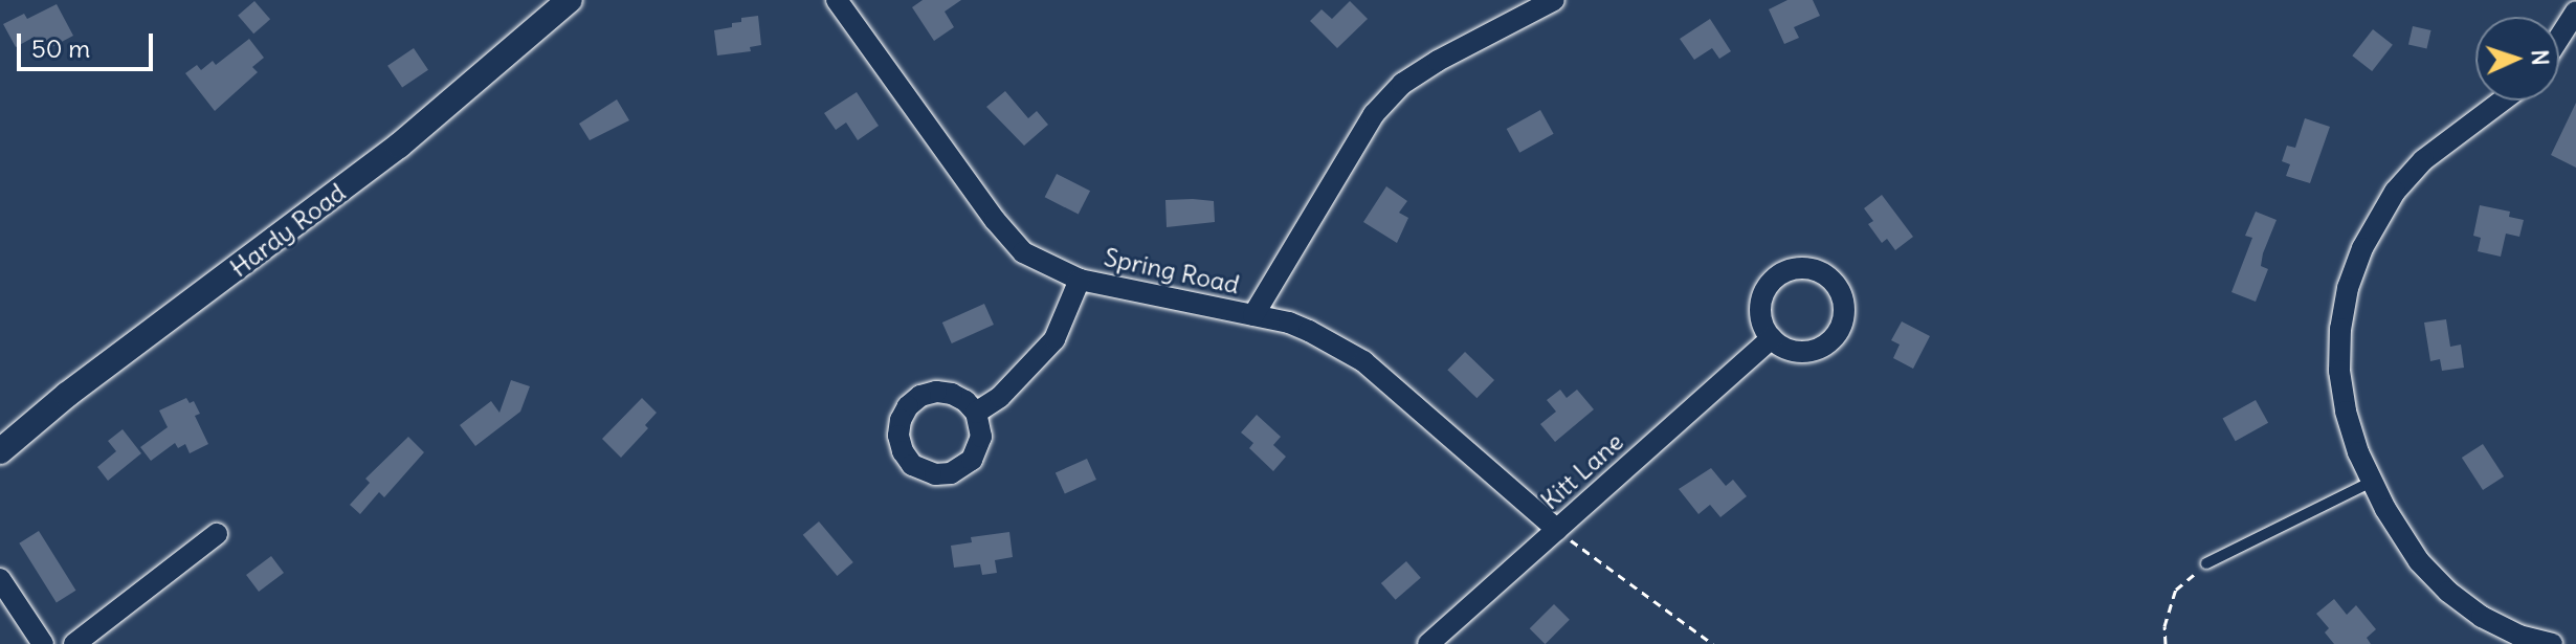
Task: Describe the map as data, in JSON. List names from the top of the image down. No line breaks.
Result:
{"streets":{"street":["Hardy Road","Spring Road","Kitt Lane"]},"crossings":[["Spring Road","Kitt Lane"]],"scale_bar":"50 m","north":"right"}
